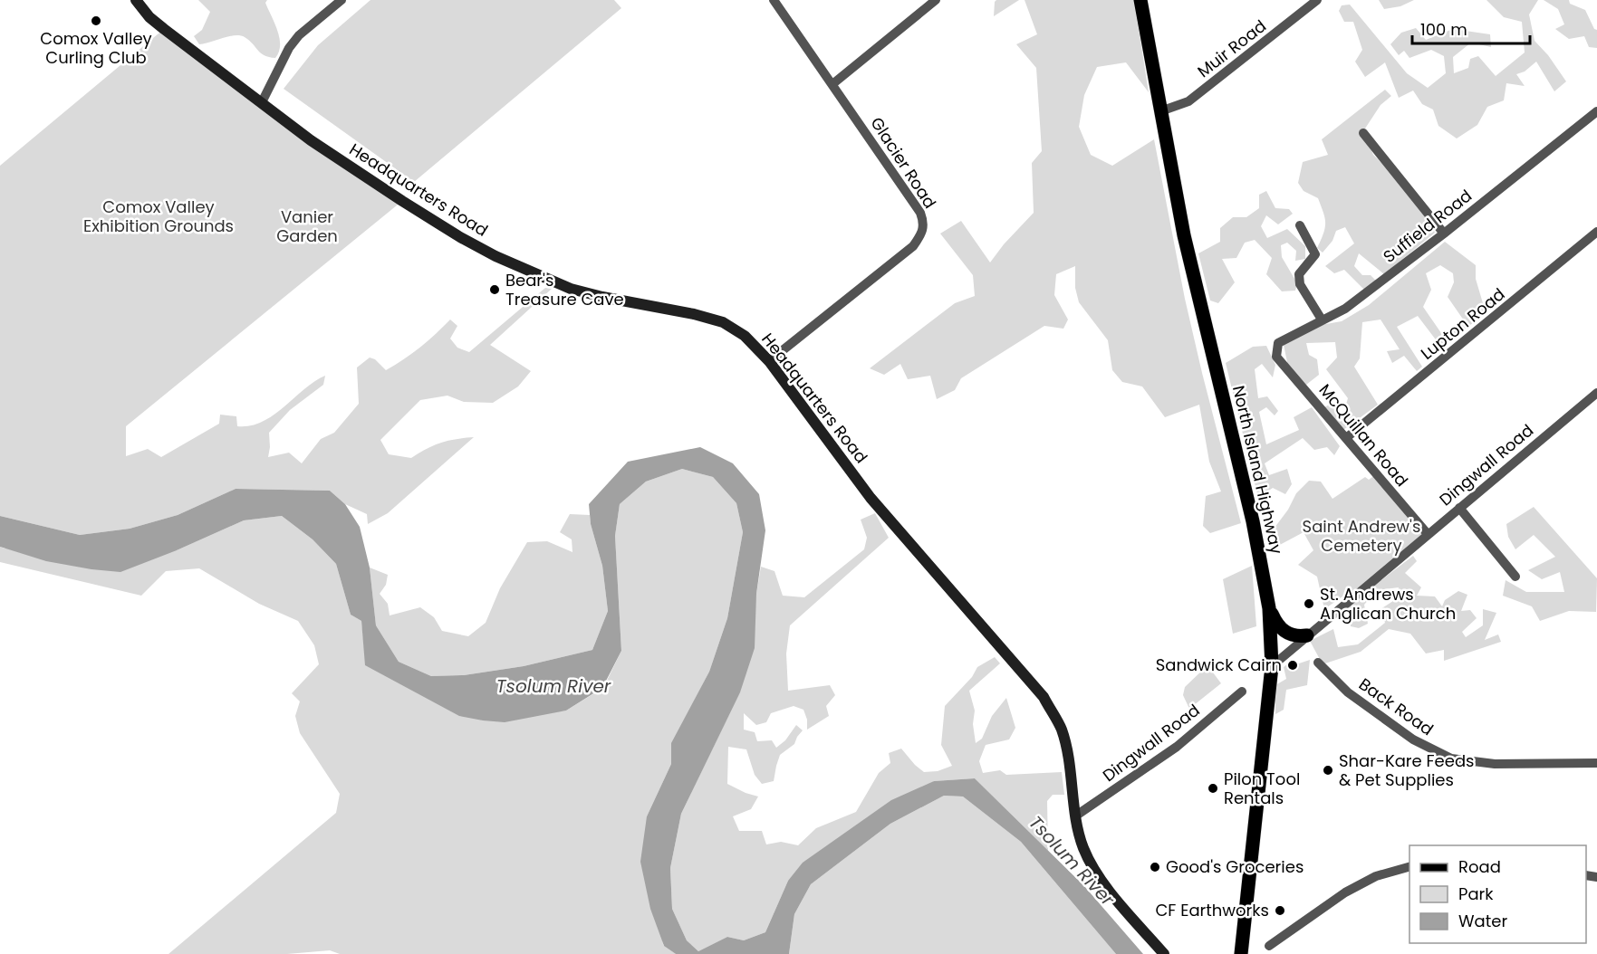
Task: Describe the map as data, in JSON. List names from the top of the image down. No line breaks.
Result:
{"streets":{"main road":["Headquarters Road","North Island Highway"],"street":["Muir Road","Glacier Road","Suffield Road","Lupton Road","McQuillan Road","Dingwall Road","Back Road"]},"crossings":[["Muir Road","North Island Highway"],["Glacier Road","Headquarters Road"],["Headquarters Road","Dingwall Road"],["Suffield Road","McQuillan Road"],["Lupton Road","McQuillan Road"],["McQuillan Road","Dingwall Road"],["Dingwall Road","North Island Highway"]],"water":["Tsolum River"],"parks":["Comox Valley Exhibition Grounds","Vanier Garden","Saint Andrew's Cemetery"],"places":["Comox Valley Curling Club","Bear's Treasure Cave","St. Andrews Anglican Church","Sandwick Cairn","Shar-Kare Feeds & Pet Supplies","Pilon Tool Rentals","Good's Groceries","CF Earthworks"],"legend":["Road","Park","Water"],"scale_bar":"100 m"}
